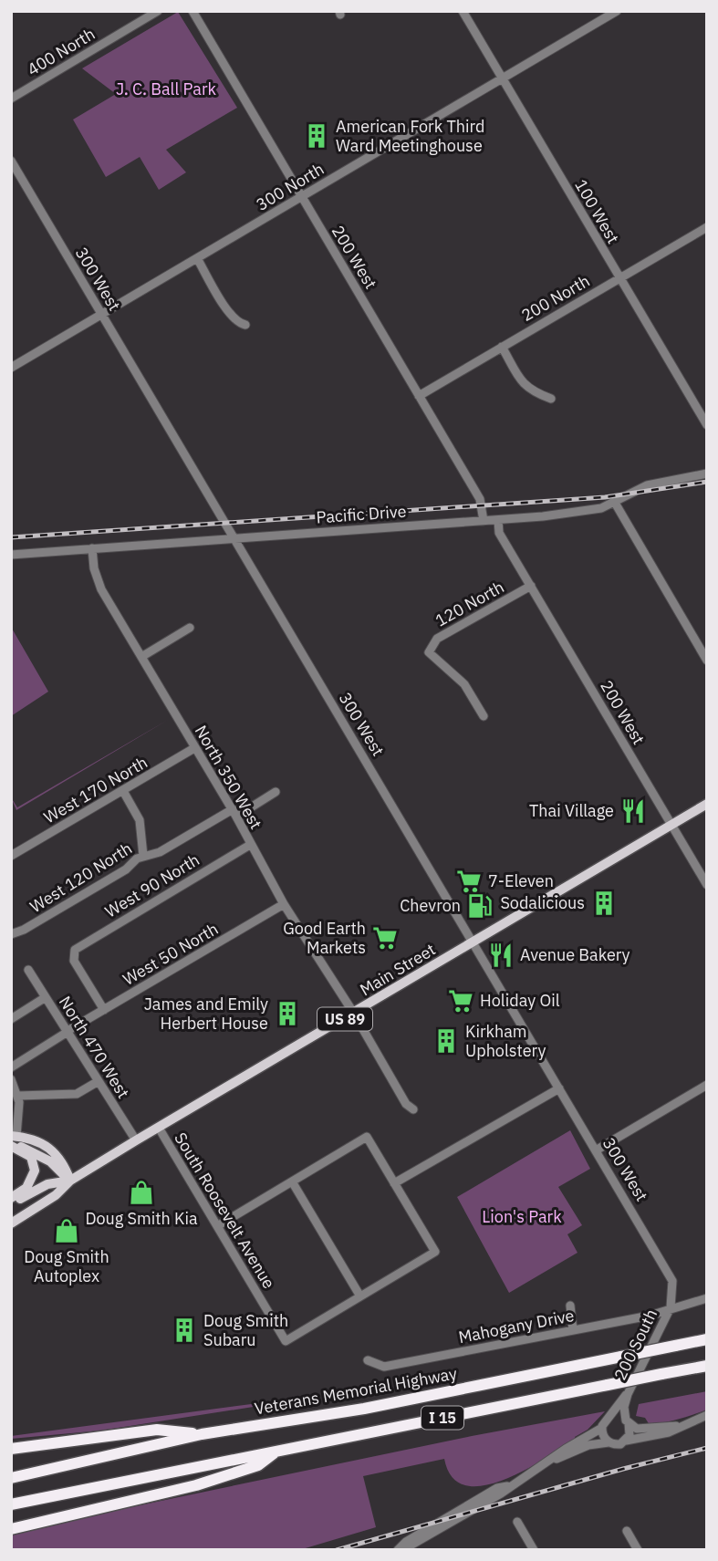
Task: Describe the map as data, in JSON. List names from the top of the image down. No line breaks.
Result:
{"streets":{"highway":["Veterans Memorial Highway","I 15"],"main road":["Main Street","US 89"],"street":["400 North","300 North","100 West","200 West","300 West","200 North","Pacific Drive","120 North","North 350 West","West 170 North","West 120 North","West 90 North","West 50 North","North 470 West","South Roosevelt Avenue","Mahogany Drive","200 South"]},"crossings":[["300 North","100 West"],["300 North","200 West"],["300 North","300 West"],["100 West","200 North"],["200 West","200 North"],["200 West","Pacific Drive"],["200 West","120 North"],["200 West","Main Street"],["300 West","Pacific Drive"],["300 West","Main Street"],["300 West","Mahogany Drive"],["300 West","200 South"],["Pacific Drive","North 350 West"],["North 350 West","West 170 North"],["North 350 West","West 120 North"],["North 350 West","West 90 North"],["North 350 West","West 50 North"],["North 350 West","Main Street"],["West 90 North","West 50 North"],["West 50 North","North 470 West"],["Main Street","North 470 West"],["Main Street","South Roosevelt Avenue"],["Mahogany Drive","200 South"]],"parks":["J. C. Ball Park","Lion's Park"],"places":{"building":["American Fork Third Ward Meetinghouse","Sodalicious","James and Emily Herbert House","Kirkham Upholstery","Doug Smith Subaru"],"restaurant":["Thai Village","Avenue Bakery"],"supermarket":["7-Eleven","Good Earth Markets","Holiday Oil"],"fuel station":["Chevron"],"shop":["Doug Smith Kia","Doug Smith Autoplex"]}}
